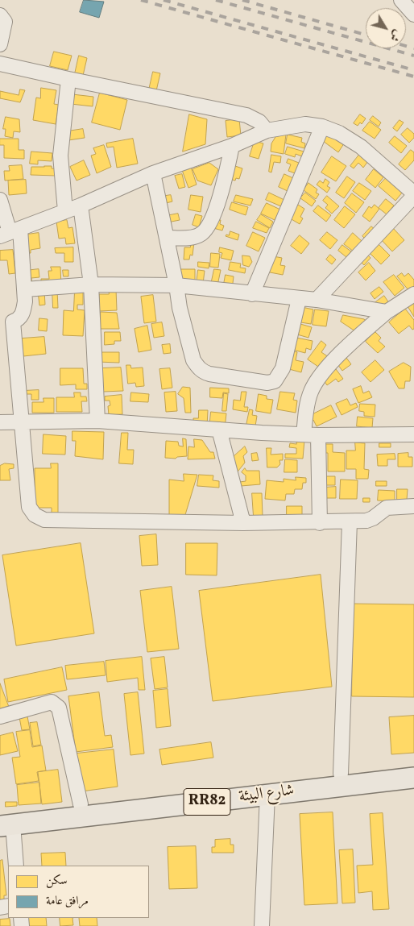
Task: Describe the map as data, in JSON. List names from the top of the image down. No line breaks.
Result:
{"streets":{"highway":["شارع البيئة","RR82"]},"legend":["سكن","مرافق عامة"],"north":"bottom right"}
